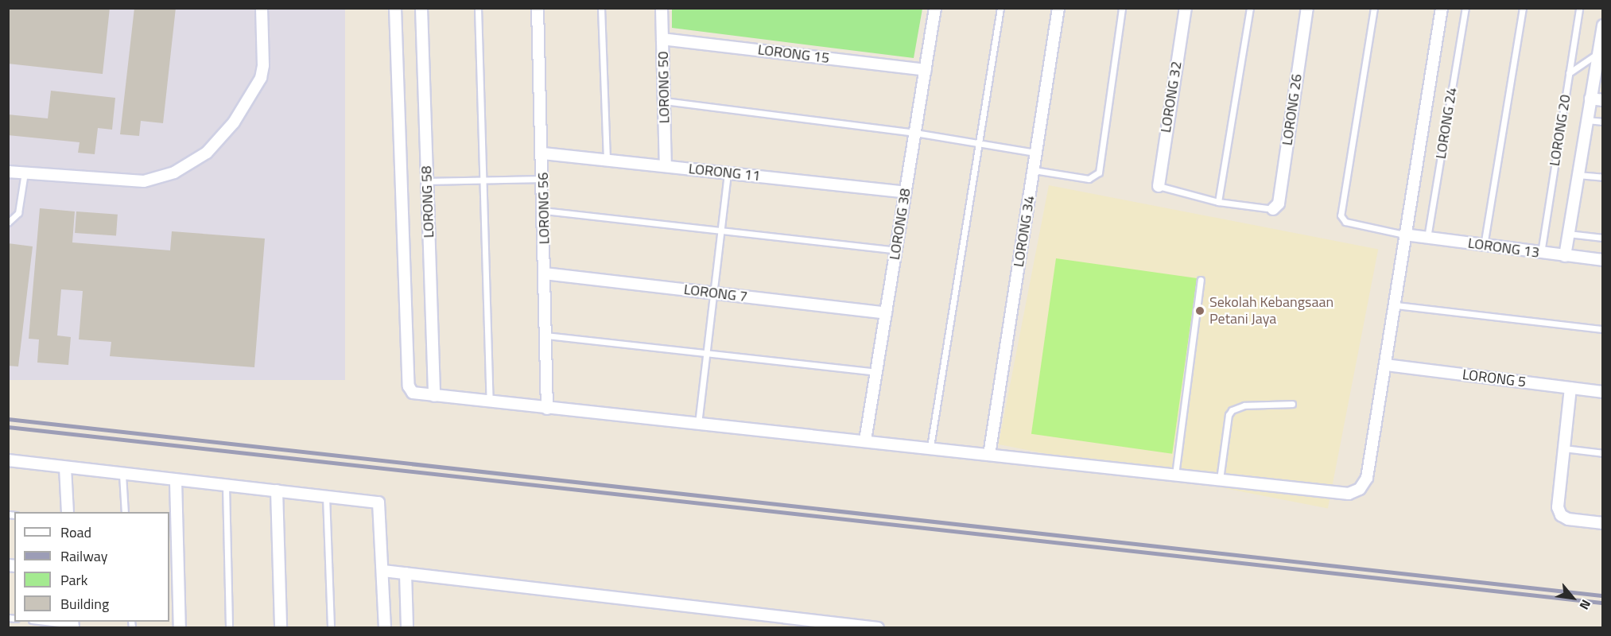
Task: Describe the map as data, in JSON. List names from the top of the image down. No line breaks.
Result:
{"streets":{"street":["LORONG 15","LORONG 50","LORONG 32","LORONG 26","LORONG 24","LORONG 20","LORONG 11","LORONG 58","LORONG 56","LORONG 38","LORONG 34","LORONG 13","LORONG 7","LORONG 5"]},"crossings":[["LORONG 15","LORONG 50"],["LORONG 15","LORONG 38"],["LORONG 50","LORONG 11"],["LORONG 24","LORONG 58"],["LORONG 24","LORONG 56"],["LORONG 24","LORONG 38"],["LORONG 24","LORONG 34"],["LORONG 24","LORONG 13"],["LORONG 24","LORONG 5"],["LORONG 20","LORONG 13"],["LORONG 11","LORONG 56"],["LORONG 11","LORONG 38"],["LORONG 56","LORONG 7"],["LORONG 38","LORONG 7"]],"places":["Sekolah Kebangsaan Petani Jaya"],"legend":["Road","Railway","Park","Building"],"north":"bottom right"}
